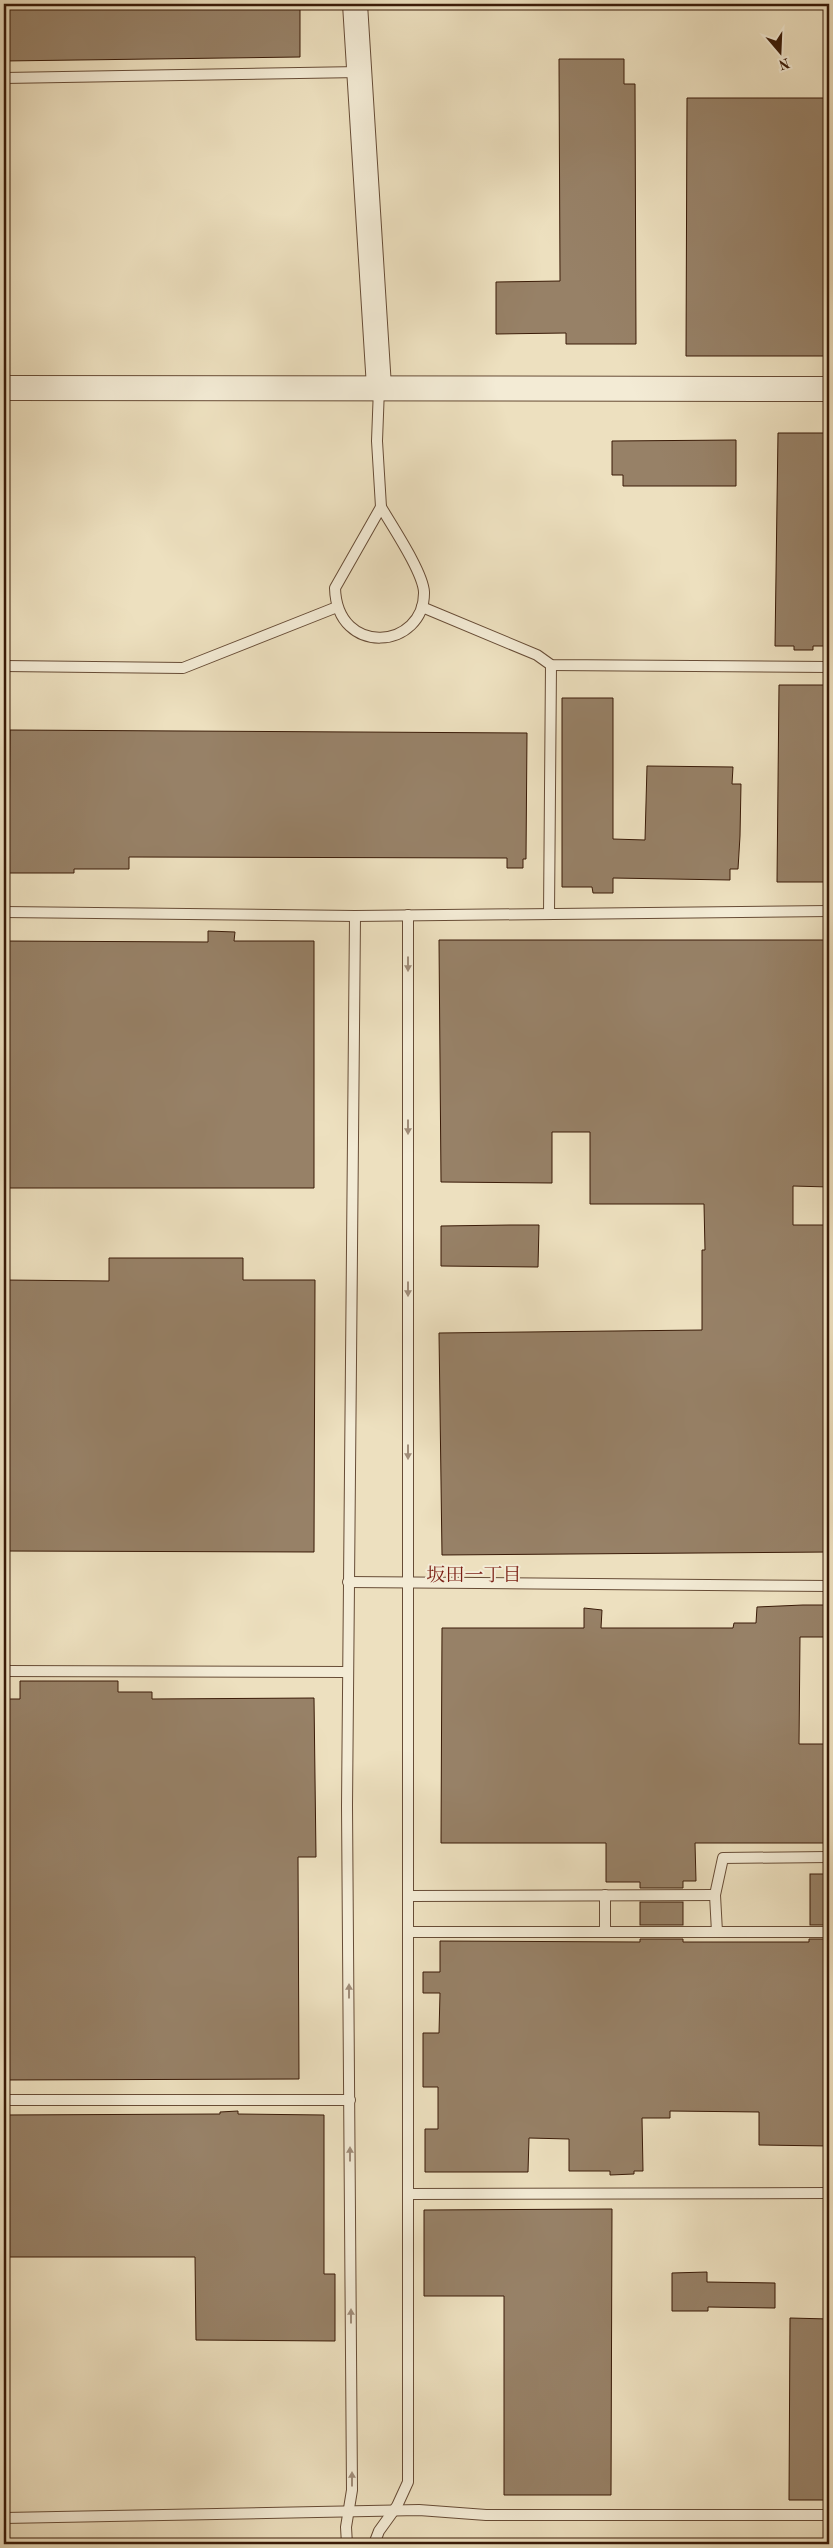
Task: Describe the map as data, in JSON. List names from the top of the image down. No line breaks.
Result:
{"districts":["坂田一丁目"],"north":"bottom"}
